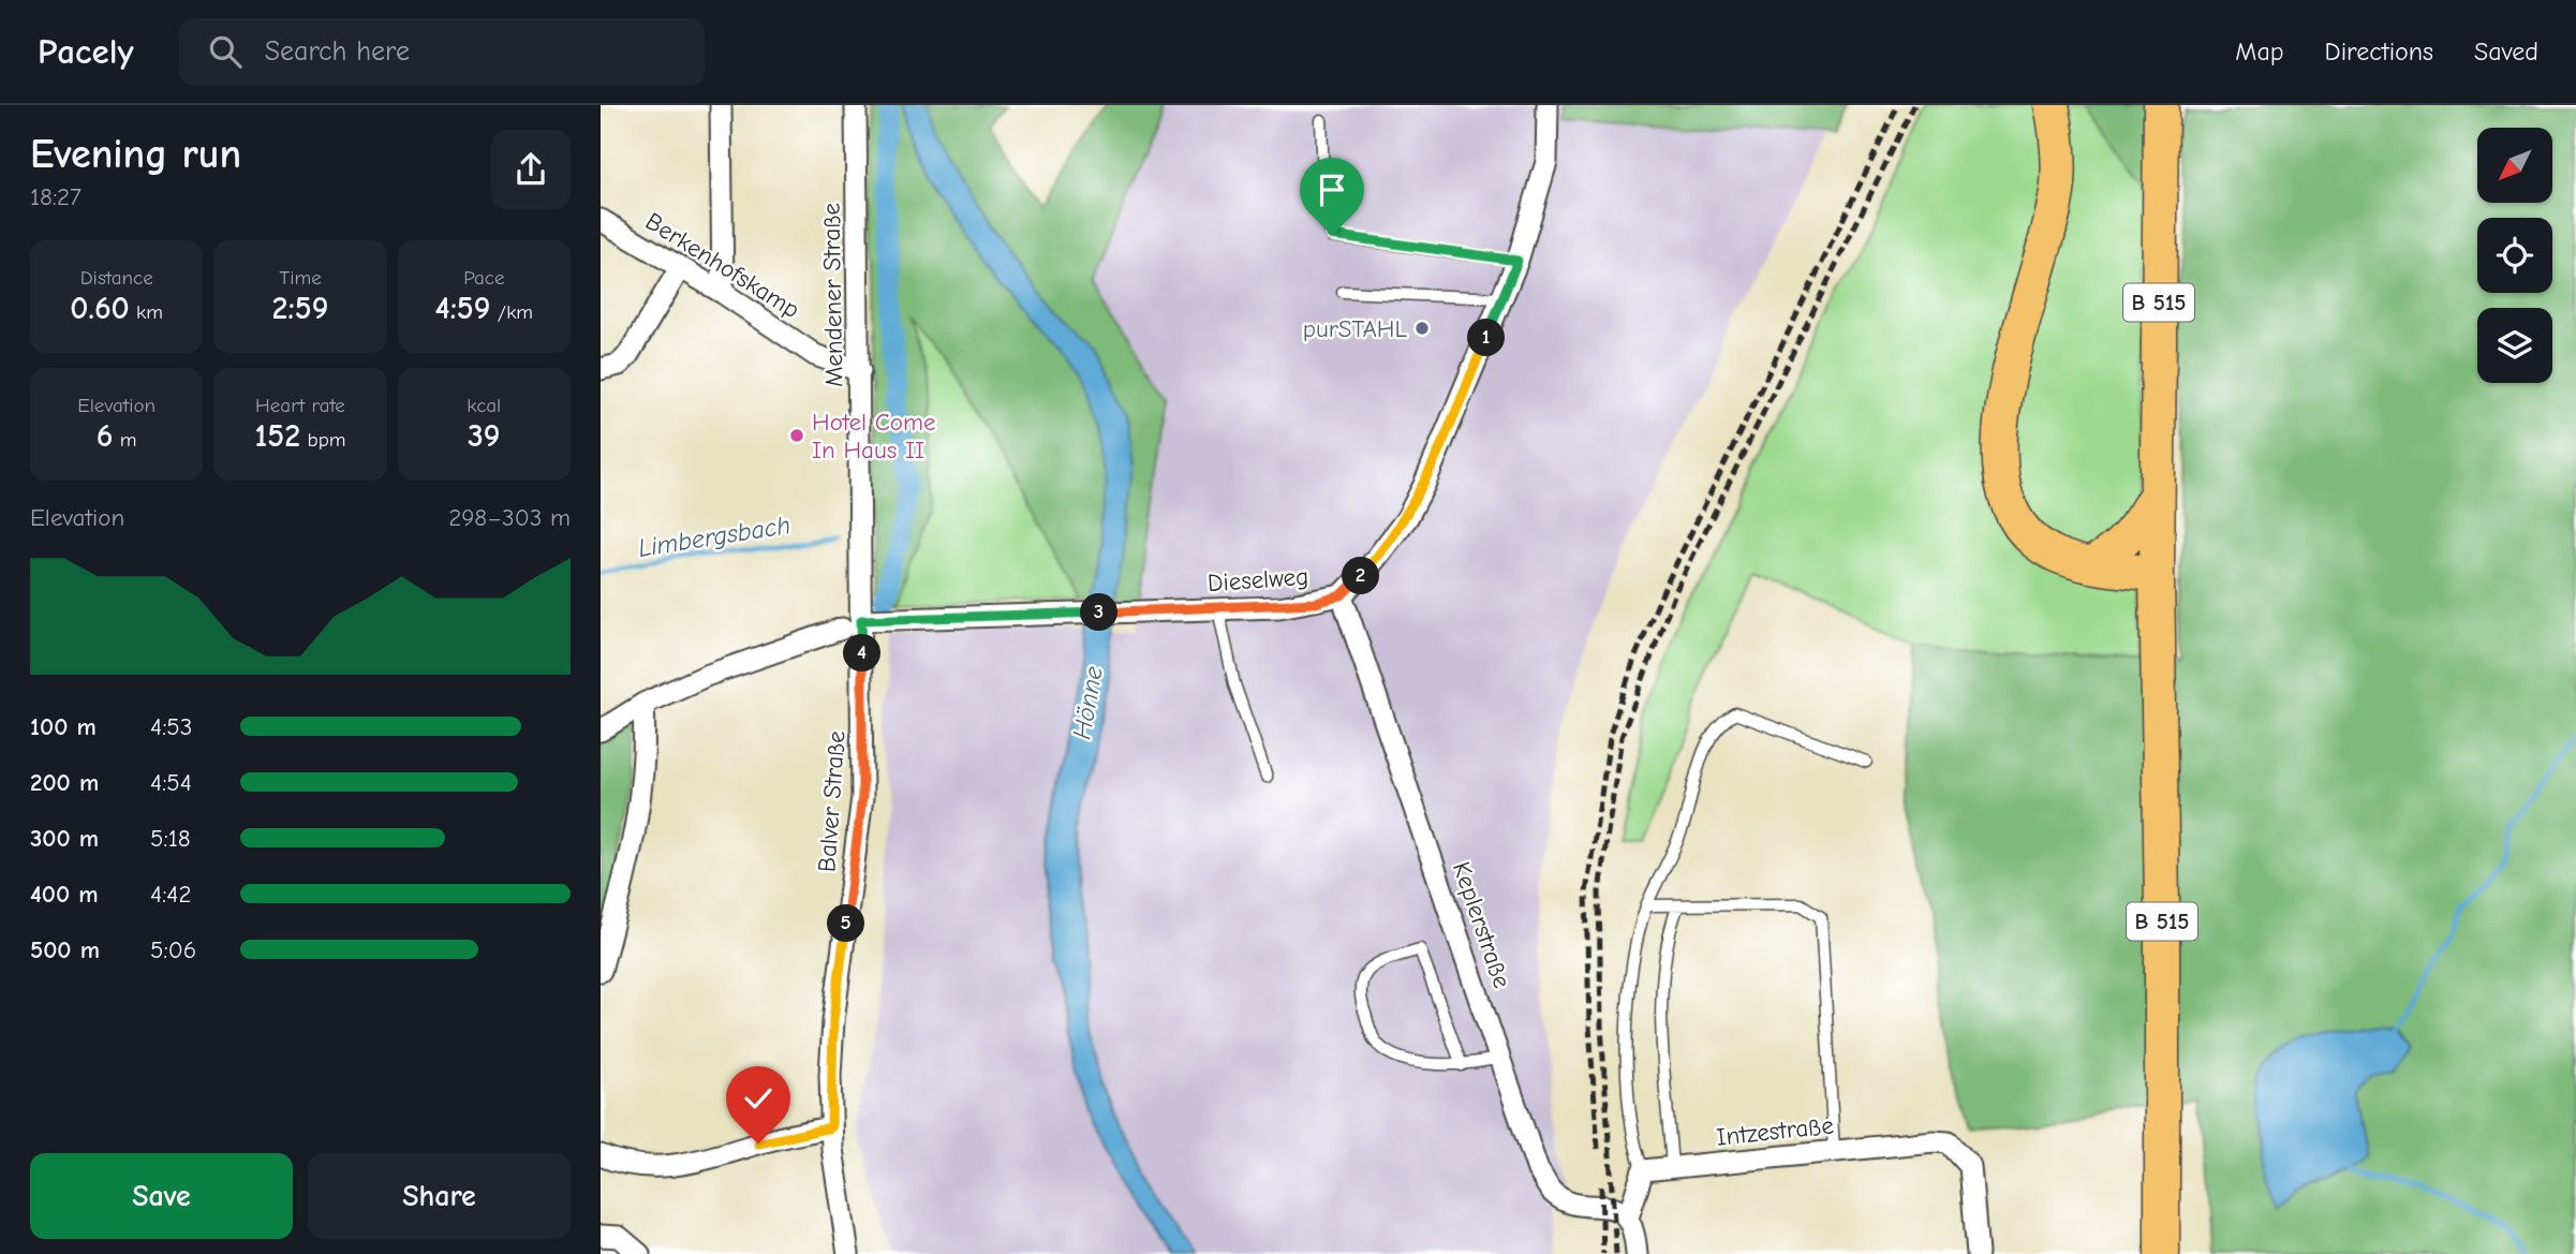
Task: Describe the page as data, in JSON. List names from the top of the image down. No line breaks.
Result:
{"streets":{"main road":["B 515"],"street":["Berkenhofskamp","Mendener Straße","Dieselweg","Balver Straße","Keplerstraße","Intzestraße"]},"crossings":[["Berkenhofskamp","Mendener Straße"],["Mendener Straße","Dieselweg"],["Mendener Straße","Balver Straße"],["Dieselweg","Balver Straße"],["Dieselweg","Keplerstraße"]],"water":["Limbergsbach","Hönne"],"places":["purSTAHL","Hotel Come In Haus II"],"north":"bottom left","page":{"header":"Pacely","search":"Search here","nav":["Map","Directions","Saved"],"heading":["Evening run","18:27"],"stats":[["Distance","0.60 km"],["Time","2:59"],["Pace","4:59 /km"],["Elevation","6 m"],["Heart rate","152 bpm"],["kcal","39"]],"pins":["1","2","3","4","5"],"chart":["Elevation","298–303 m"],"list":[{"name":"100 m","note":"4:53"},{"name":"200 m","note":"4:54"},{"name":"300 m","note":"5:18"},{"name":"400 m","note":"4:42"},{"name":"500 m","note":"5:06"}],"buttons":["Save","Share"]}}
